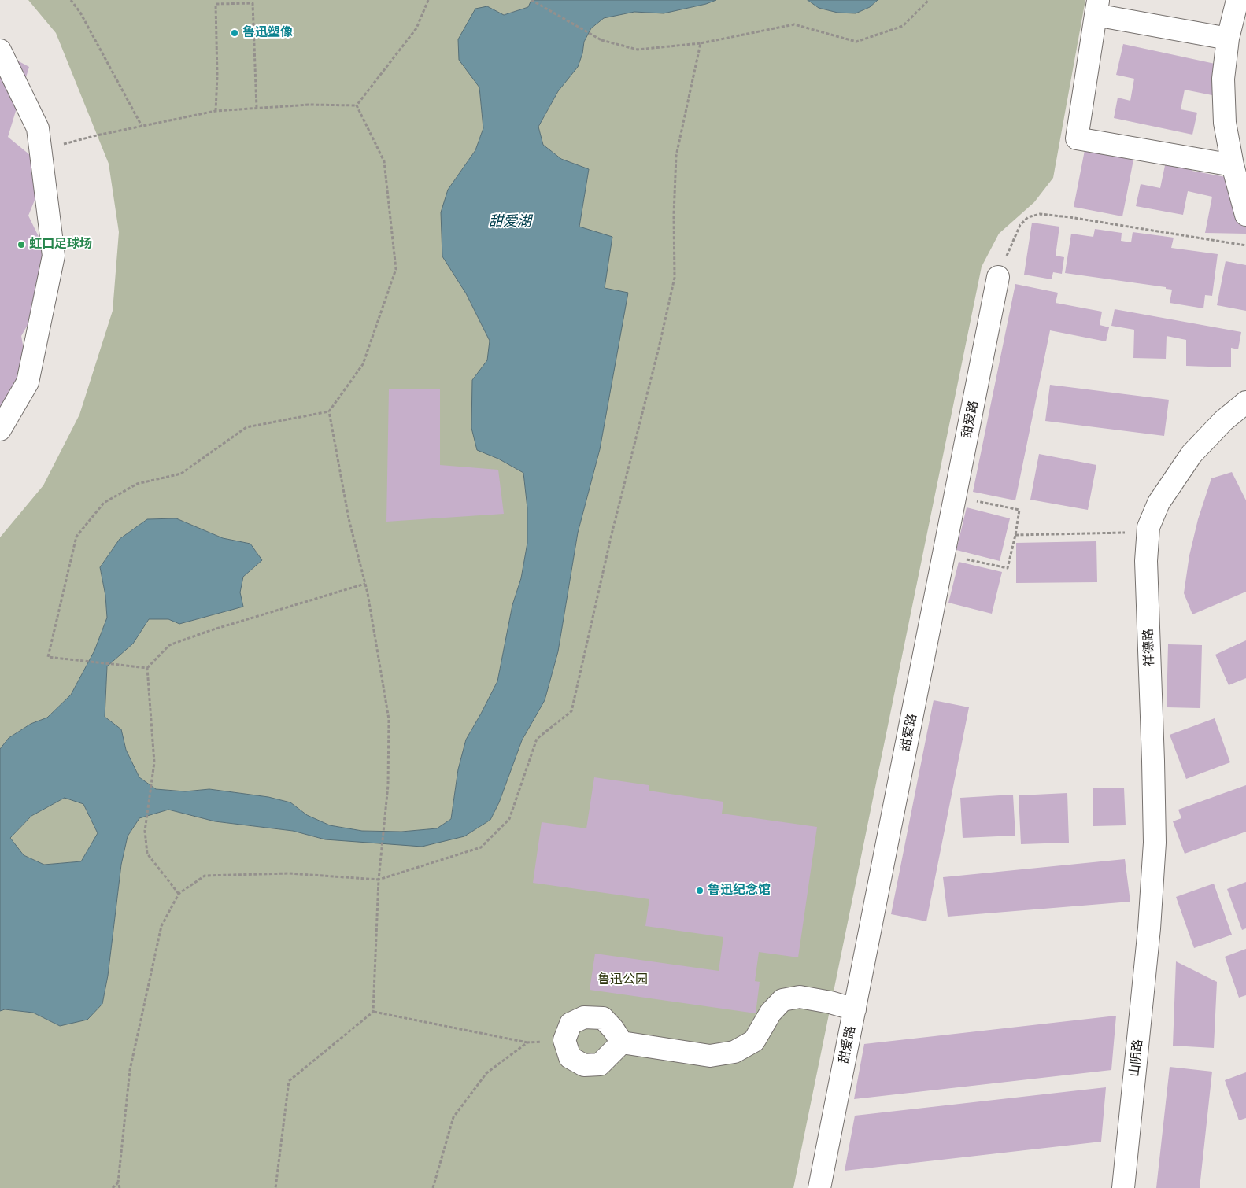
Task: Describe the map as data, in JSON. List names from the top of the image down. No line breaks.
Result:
{"streets":{"street":["甜爱路","祥德路","山阴路"]},"crossings":[["祥德路","山阴路"]],"water":["甜爱湖"],"parks":["鲁迅公园"],"places":["鲁迅塑像","虹口足球场","鲁迅纪念馆"]}
